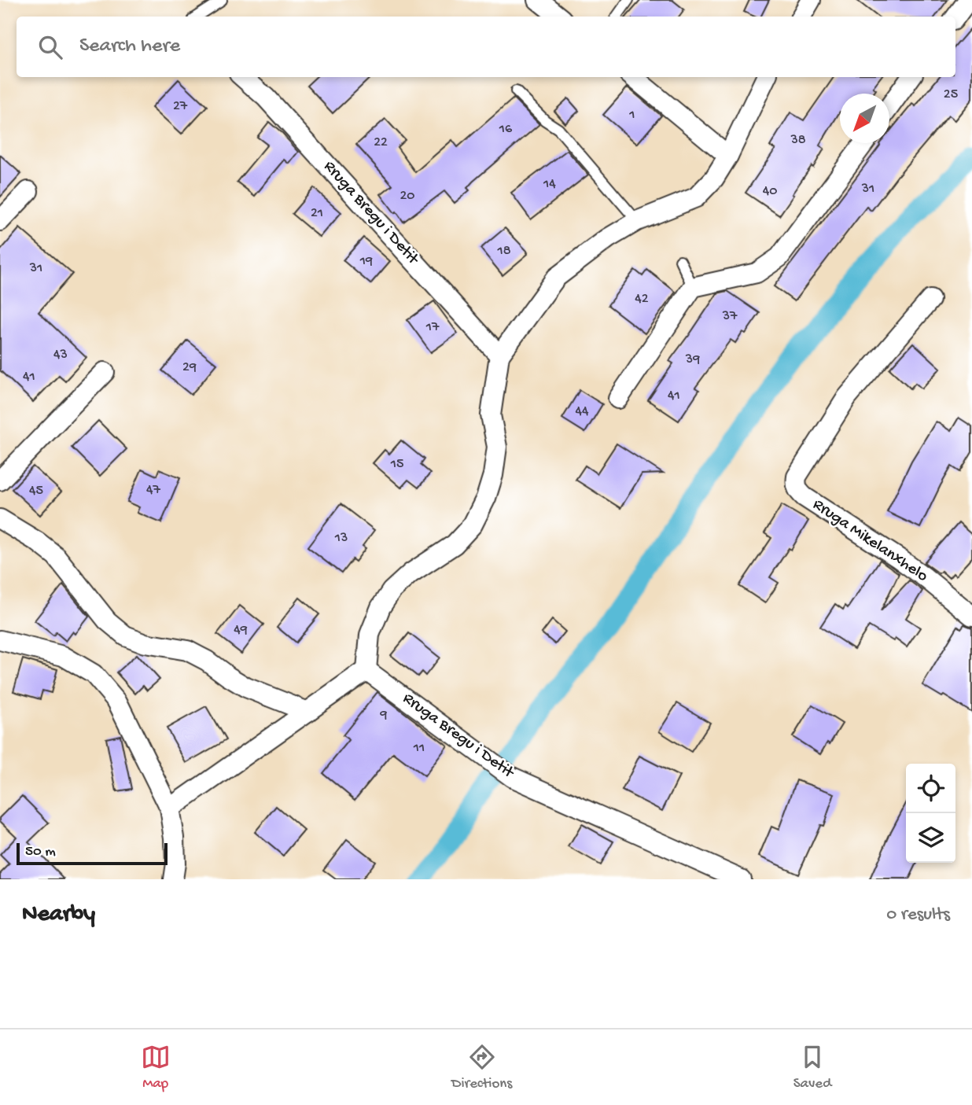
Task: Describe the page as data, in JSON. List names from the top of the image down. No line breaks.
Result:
{"streets":{"street":["Rruga Bregu i Detit","Rruga Mikelanxhelo"]},"house_numbers":["25","27","1","16","38","22","14","31","40","20","21","18","19","31","42","37","17","43","39","29","41","41","44","15","47","45","13","49","9","11"],"scale_bar":"50 m","north":"bottom left","page":{"search":"Search here","scale":"50 m","heading":["Nearby","0 results"],"nav":["Map","Directions","Saved"]}}
